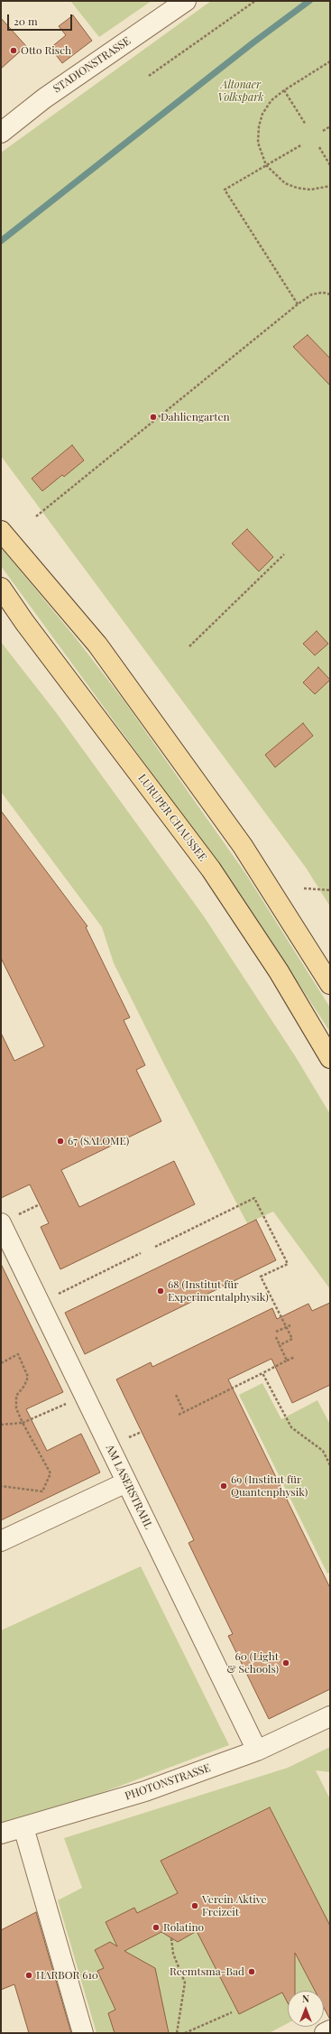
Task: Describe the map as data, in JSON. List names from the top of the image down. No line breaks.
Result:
{"streets":{"main road":["LURUPER CHAUSSEE"],"street":["STADIONSTRASSE","AM LASERSTRAHL","PHOTONSTRASSE"]},"crossings":[["AM LASERSTRAHL","PHOTONSTRASSE"]],"parks":["Altonaer Volkspark"],"places":["Otto Risch","Dahliengarten","67 (SALOME)","68 (Institut für Experimentalphysik)","69 (Institut für Quantenphysik)","60 (Light & Schools)","Verein Aktive Freizeit","Rolatino","Reemtsma-Bad","HARBOR 610"],"scale_bar":"20 m","north":"top"}
